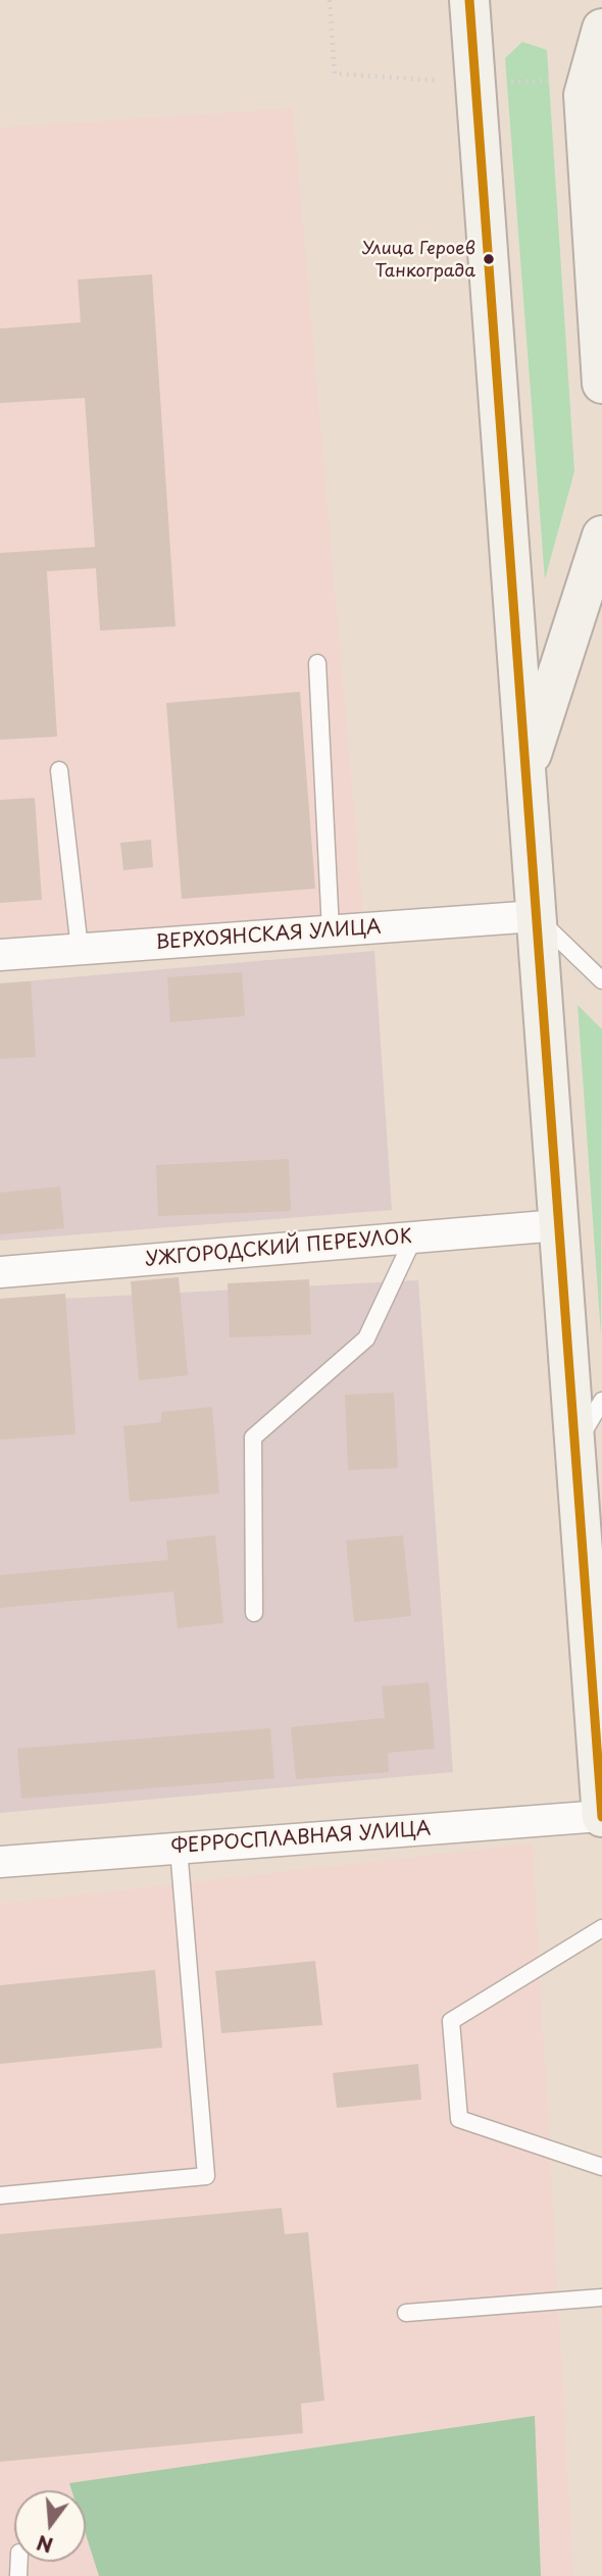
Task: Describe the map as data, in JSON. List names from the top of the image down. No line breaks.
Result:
{"streets":{"street":["ВЕРХОЯНСКАЯ УЛИЦА","УЖГОРОДСКИЙ ПЕРЕУЛОК","ФЕРРОСПЛАВНАЯ УЛИЦА"]},"places":["Улица Героев Танкограда"],"north":"bottom"}
